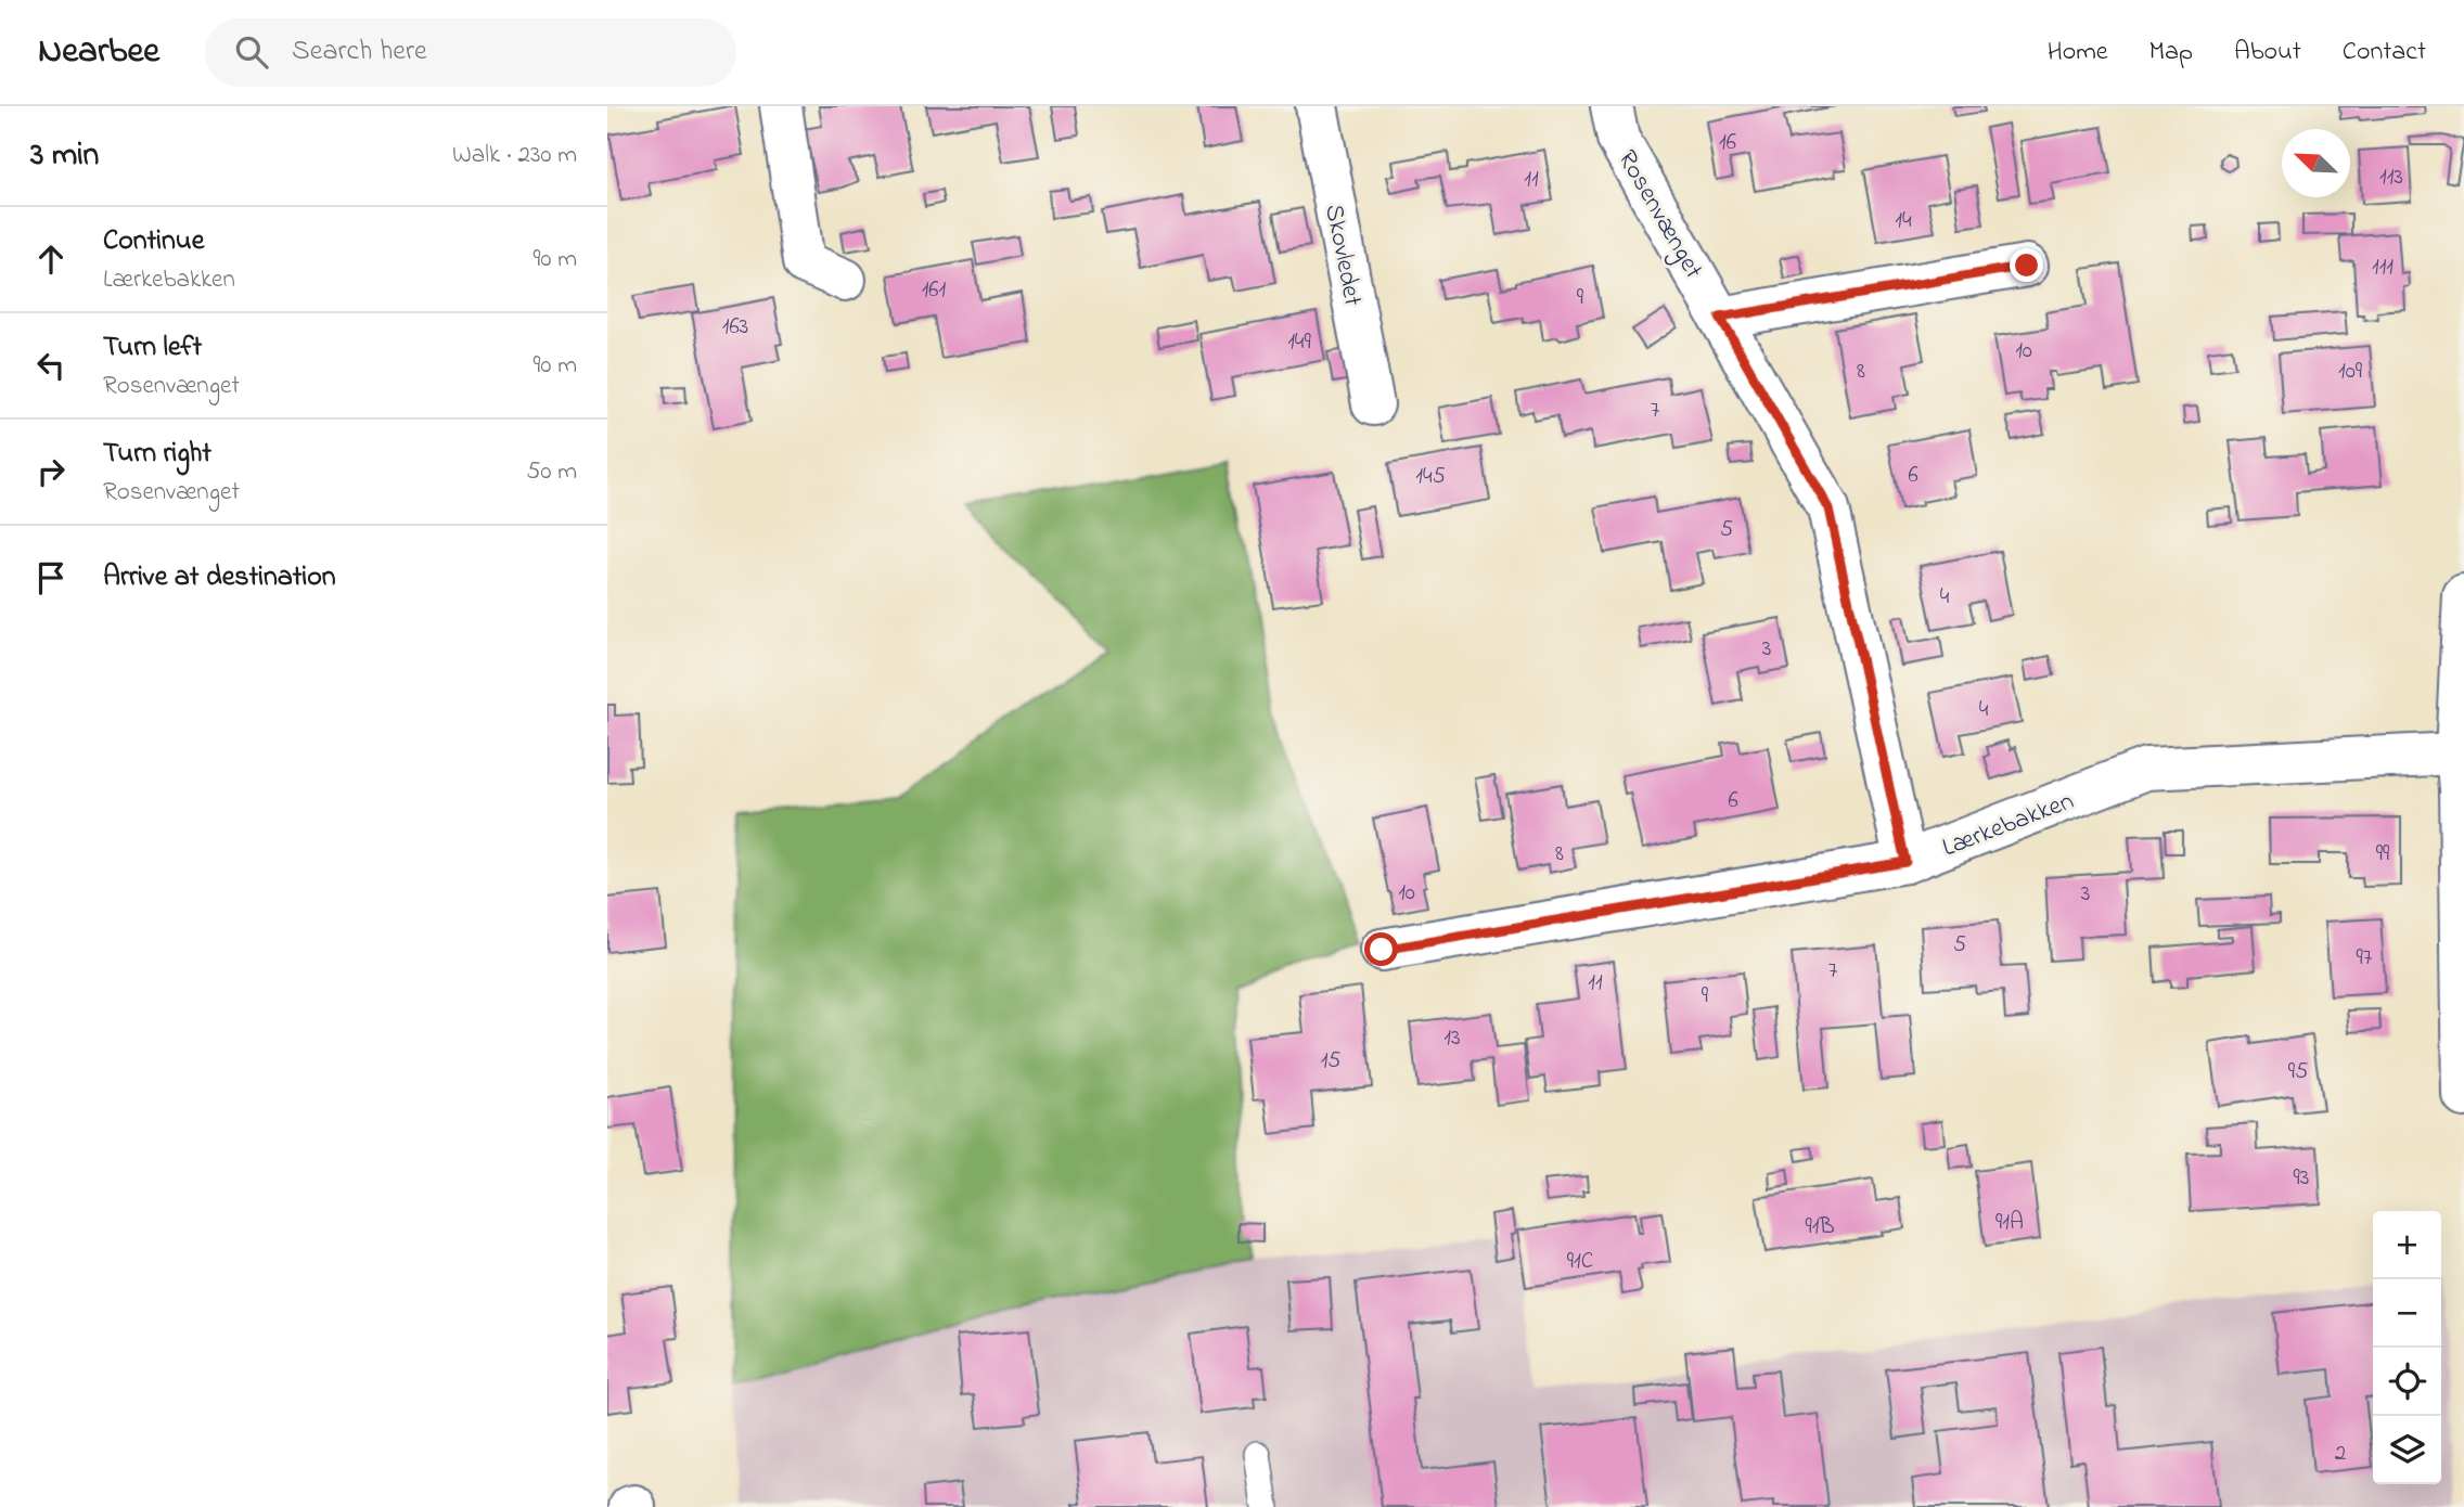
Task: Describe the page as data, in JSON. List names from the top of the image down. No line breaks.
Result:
{"streets":{"street":["Rosenvænget","Skovledet","Lærkebakken"]},"crossings":[["Rosenvænget","Lærkebakken"]],"house_numbers":["16","113","11","14","111","161","9","163","149","10","8","109","7","6","145","5","4","3","4","6","8","99","10","3","5","97","7","11","9","13","15","95","93","91A","91B","91C","2"],"north":"top left","page":{"header":"Nearbee","search":"Search here","nav":["Home","Map","About","Contact"],"heading":["3 min","Walk · 230 m"],"list":[["Continue","Lærkebakken","90 m"],["Turn left","Rosenvænget","90 m"],["Turn right","Rosenvænget","50 m"],"Arrive at destination"],"map_buttons":["+","−"]}}
